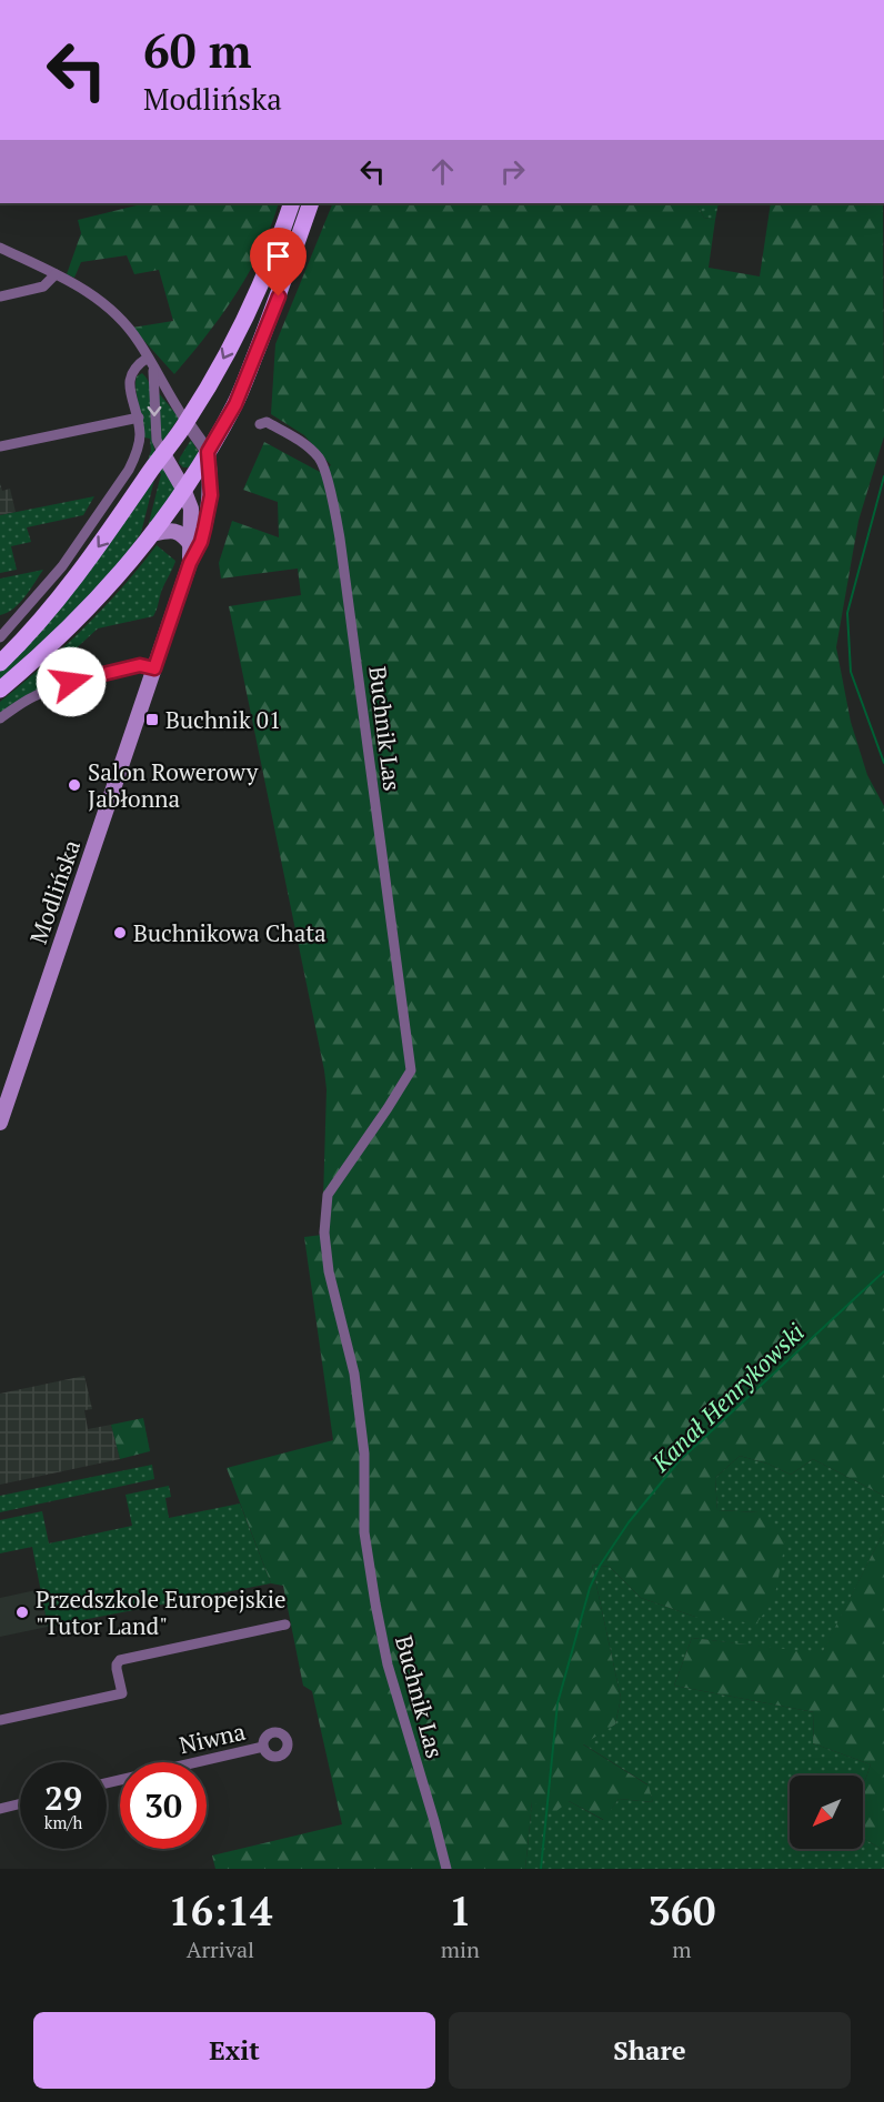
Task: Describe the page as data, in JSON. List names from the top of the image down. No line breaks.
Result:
{"streets":{"main road":["Modlińska"],"street":["Buchnik Las","Niwna"]},"water":["Kanał Henrykowski"],"places":{"transit":["Buchnik 01"],"other":["Salon Rowerowy Jabłonna","Buchnikowa Chata","Przedszkole Europejskie \"Tutor Land\""]},"north":"bottom left","page":{"turn":["60 m","Modlińska"],"speed":"29 km/h","limit":"30","eta":["16:14","Arrival","1","min","360","m"],"buttons":["Exit","Share"]}}
